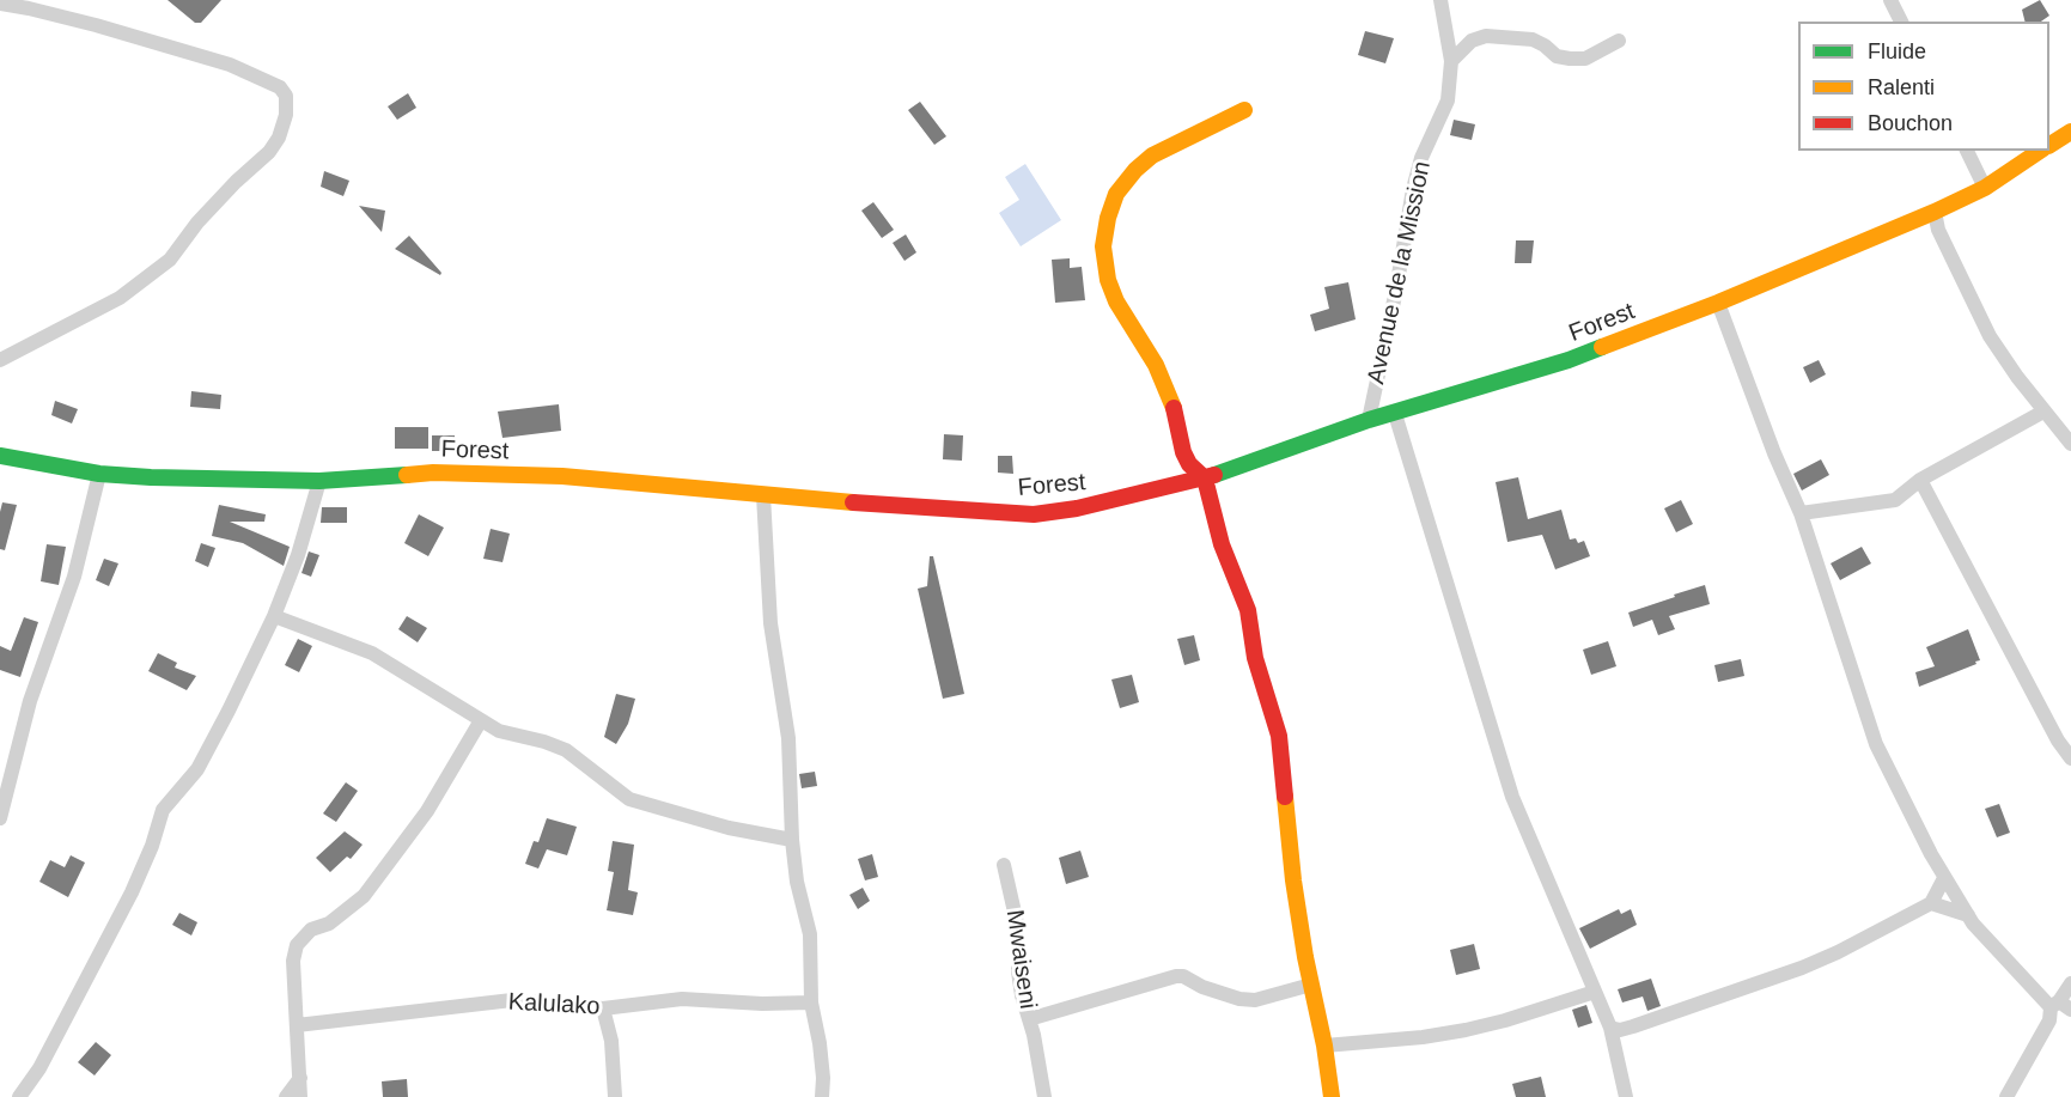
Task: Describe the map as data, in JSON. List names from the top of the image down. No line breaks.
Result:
{"streets":{"street":["Avenue de la Mission","Forest","Mwaiseni","Kalulako"]},"crossings":[["Avenue de la Mission","Forest"]],"legend":["Fluide","Ralenti","Bouchon"]}
